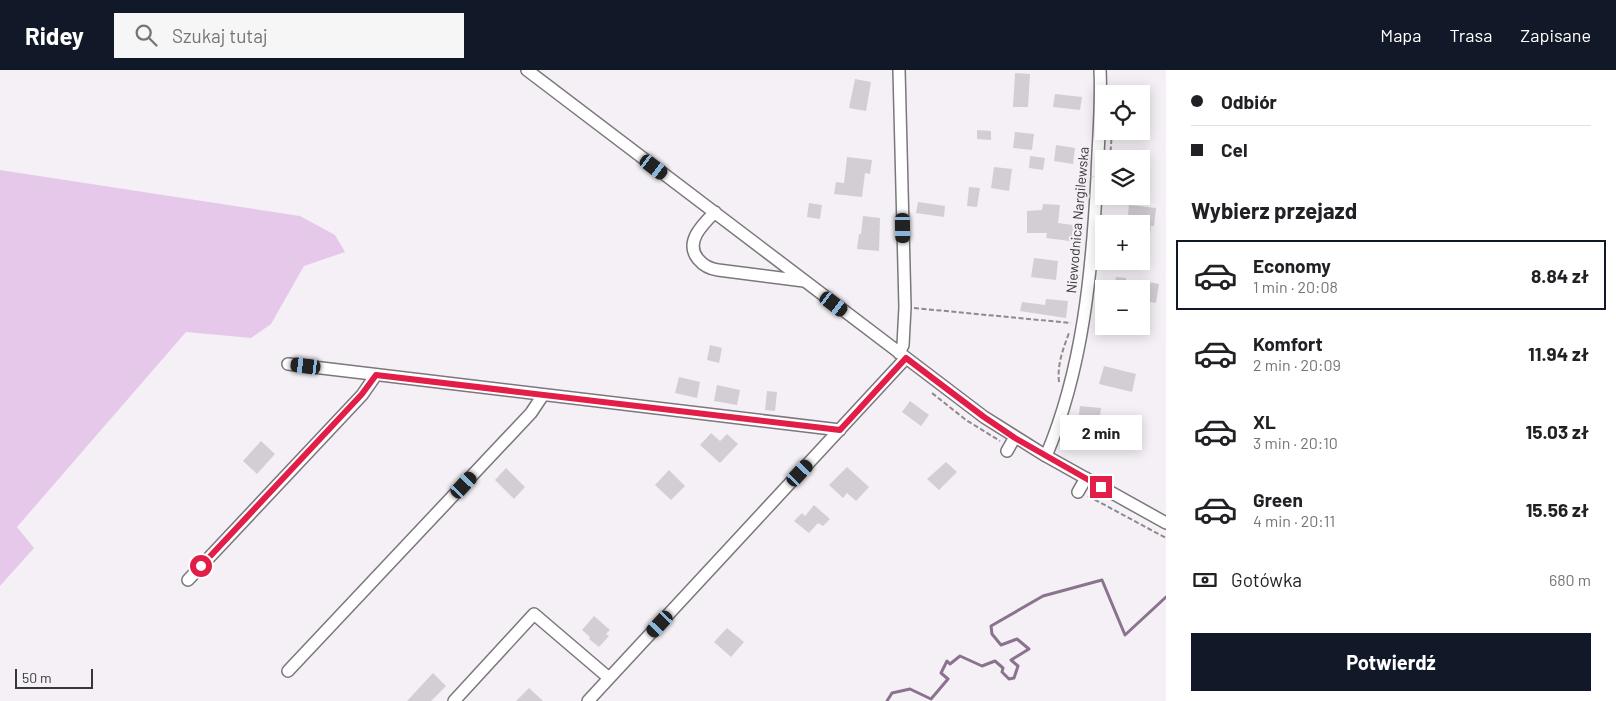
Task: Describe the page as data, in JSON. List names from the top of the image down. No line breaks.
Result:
{"streets":{"street":["Niewodnica Nargilewska"]},"scale_bar":"50 m","page":{"header":"Ridey","search":"Szukaj tutaj","nav":["Mapa","Trasa","Zapisane"],"banner":["Odbiór","Cel"],"map_buttons":["+","−"],"heading":"Wybierz przejazd","list":[{"name":"Economy","note":"1 min · 20:08","value":"8.84 zł"},{"name":"Komfort","note":"2 min · 20:09","value":"11.94 zł"},{"name":"XL","note":"3 min · 20:10","value":"15.03 zł"},{"name":"Green","note":"4 min · 20:11","value":"15.56 zł"}],"bubble":"2 min","pay":["Gotówka","680 m"],"buttons":"Potwierdź","scale":"50 m"}}
